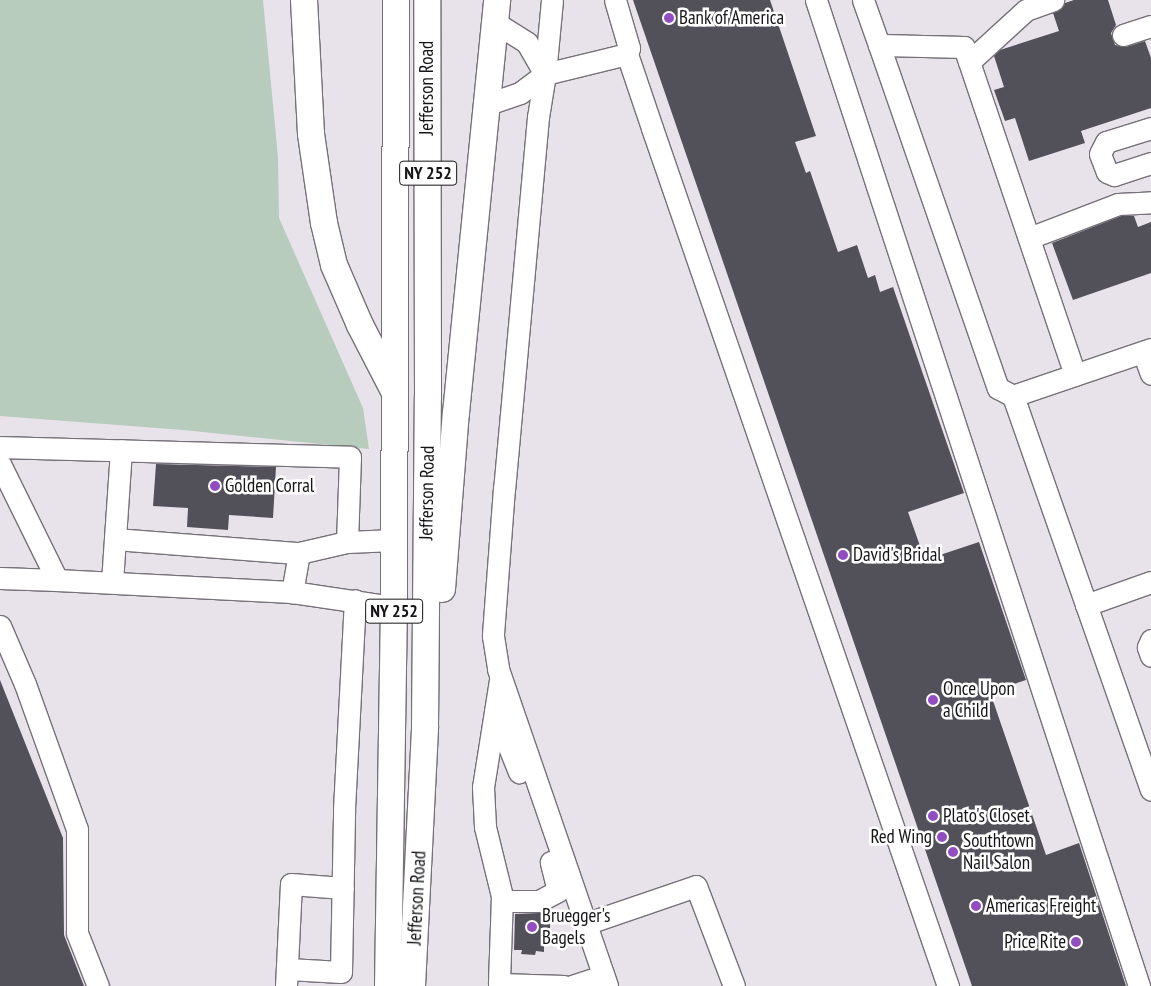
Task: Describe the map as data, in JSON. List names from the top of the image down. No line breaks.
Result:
{"streets":{"main road":["Jefferson Road","NY 252"]},"places":["Bank of America","Golden Corral","David's Bridal","Once Upon a Child","Plato's Closet","Red Wing","Southtown Nail Salon","Americas Freight","Bruegger's Bagels","Price Rite"]}
